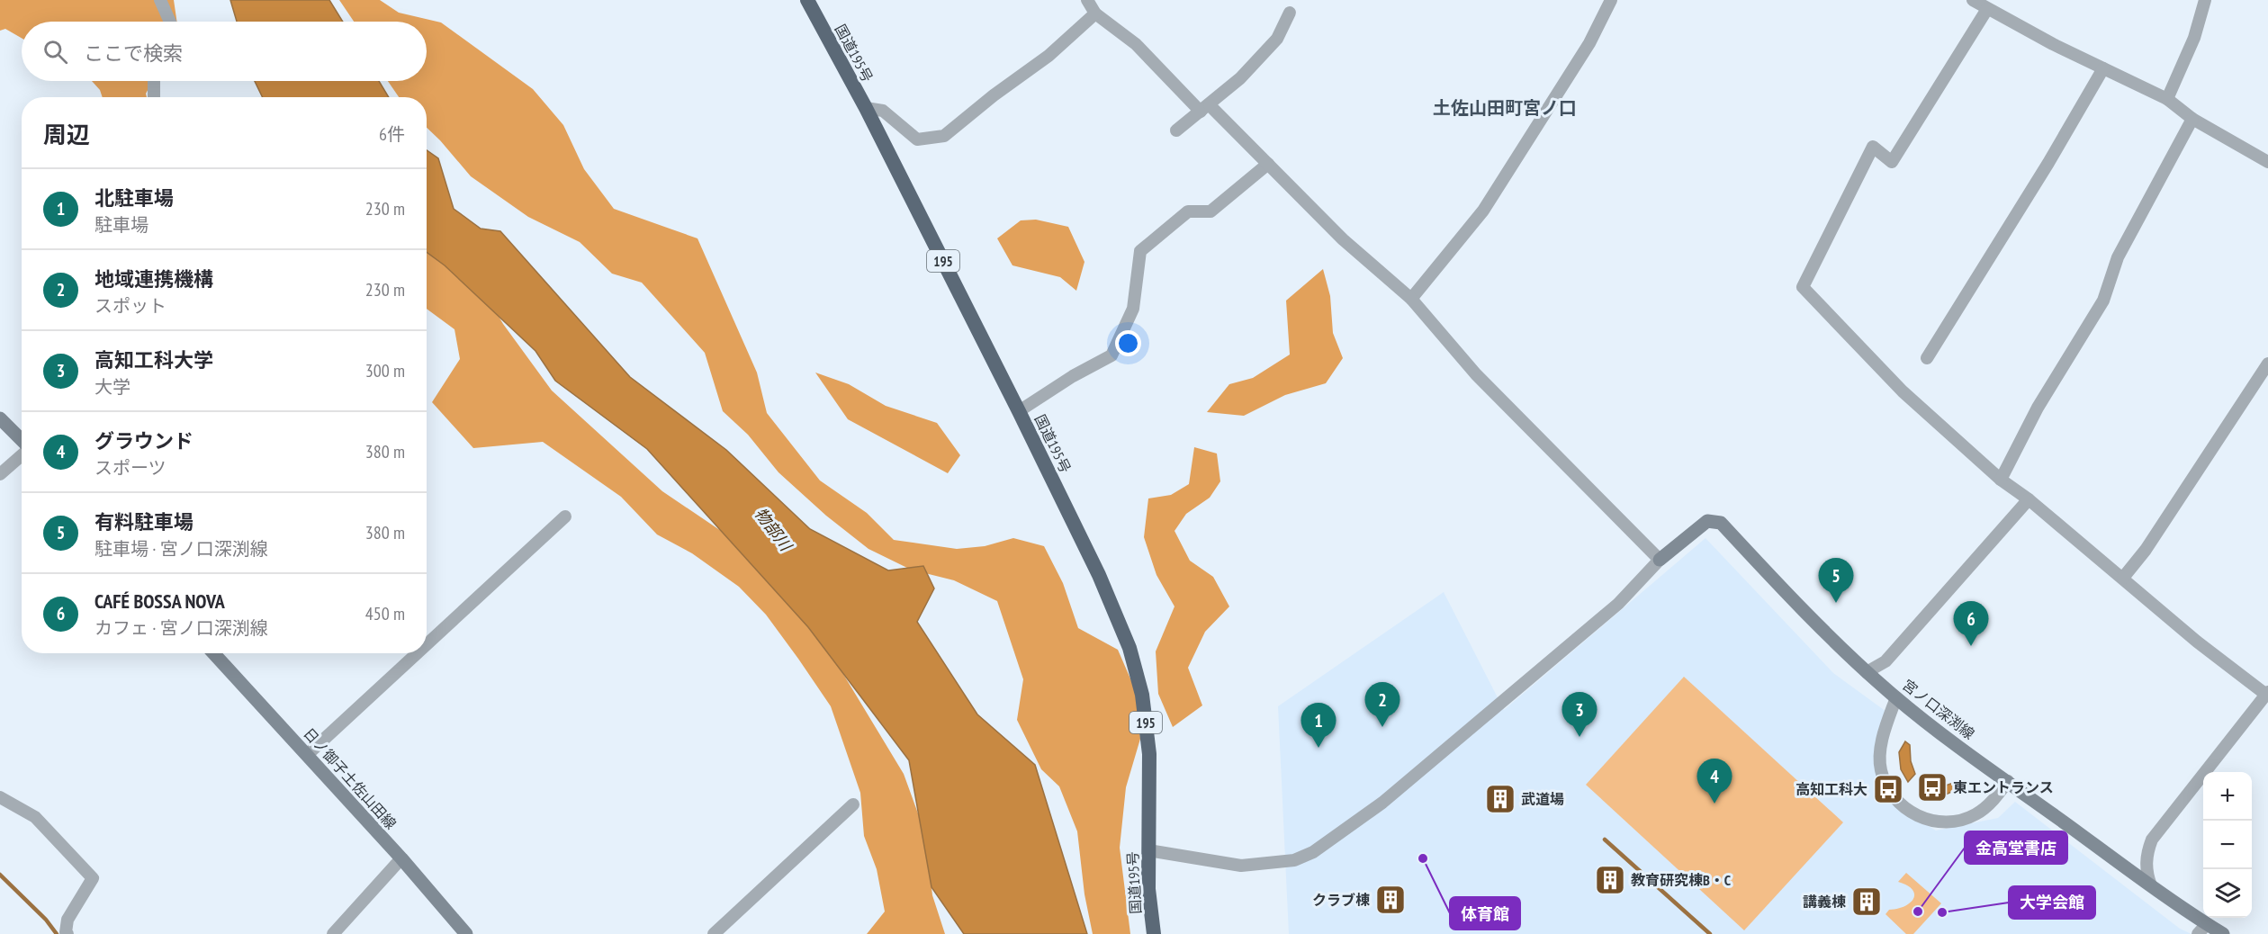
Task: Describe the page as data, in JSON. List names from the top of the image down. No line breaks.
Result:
{"streets":{"highway":["国道195号","195"],"main road":["宮ノ口深渕線","日ノ御子土佐山田線"]},"districts":["土佐山田町宮ノ口"],"water":["物部川"],"places":{"bus stop":["東エントランス","高知工科大"],"building":["武道場","教育研究棟B・C","クラブ棟","講義棟"],"other":["体育館","金高堂書店","大学会館"]},"page":{"search":"ここで検索","heading":["周辺","6件"],"list":[{"mark":"1","name":"北駐車場","note":"駐車場","value":"230 m"},{"mark":"2","name":"地域連携機構","note":"スポット","value":"230 m"},{"mark":"3","name":"高知工科大学","note":"大学","value":"300 m"},{"mark":"4","name":"グラウンド","note":"スポーツ","value":"380 m"},{"mark":"5","name":"有料駐車場","note":"駐車場 · 宮ノ口深渕線","value":"380 m"},{"mark":"6","name":"CAFÉ BOSSA NOVA","note":"カフェ · 宮ノ口深渕線","value":"450 m"}],"pins":["5","6","2","3","1","4"],"map_buttons":["+","−"]}}
